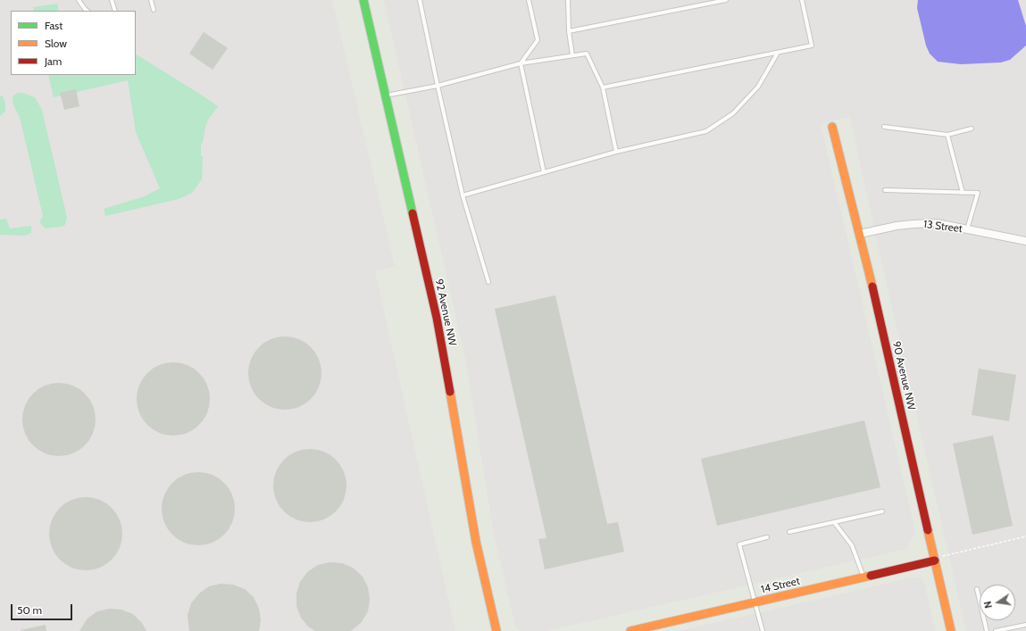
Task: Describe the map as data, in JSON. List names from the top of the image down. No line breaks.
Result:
{"streets":{"street":["13 Street","92 Avenue NW","90 Avenue NW","14 Street"]},"crossings":[["13 Street","90 Avenue NW"],["90 Avenue NW","14 Street"]],"legend":["Fast","Slow","Jam"],"scale_bar":"50 m","north":"left"}
